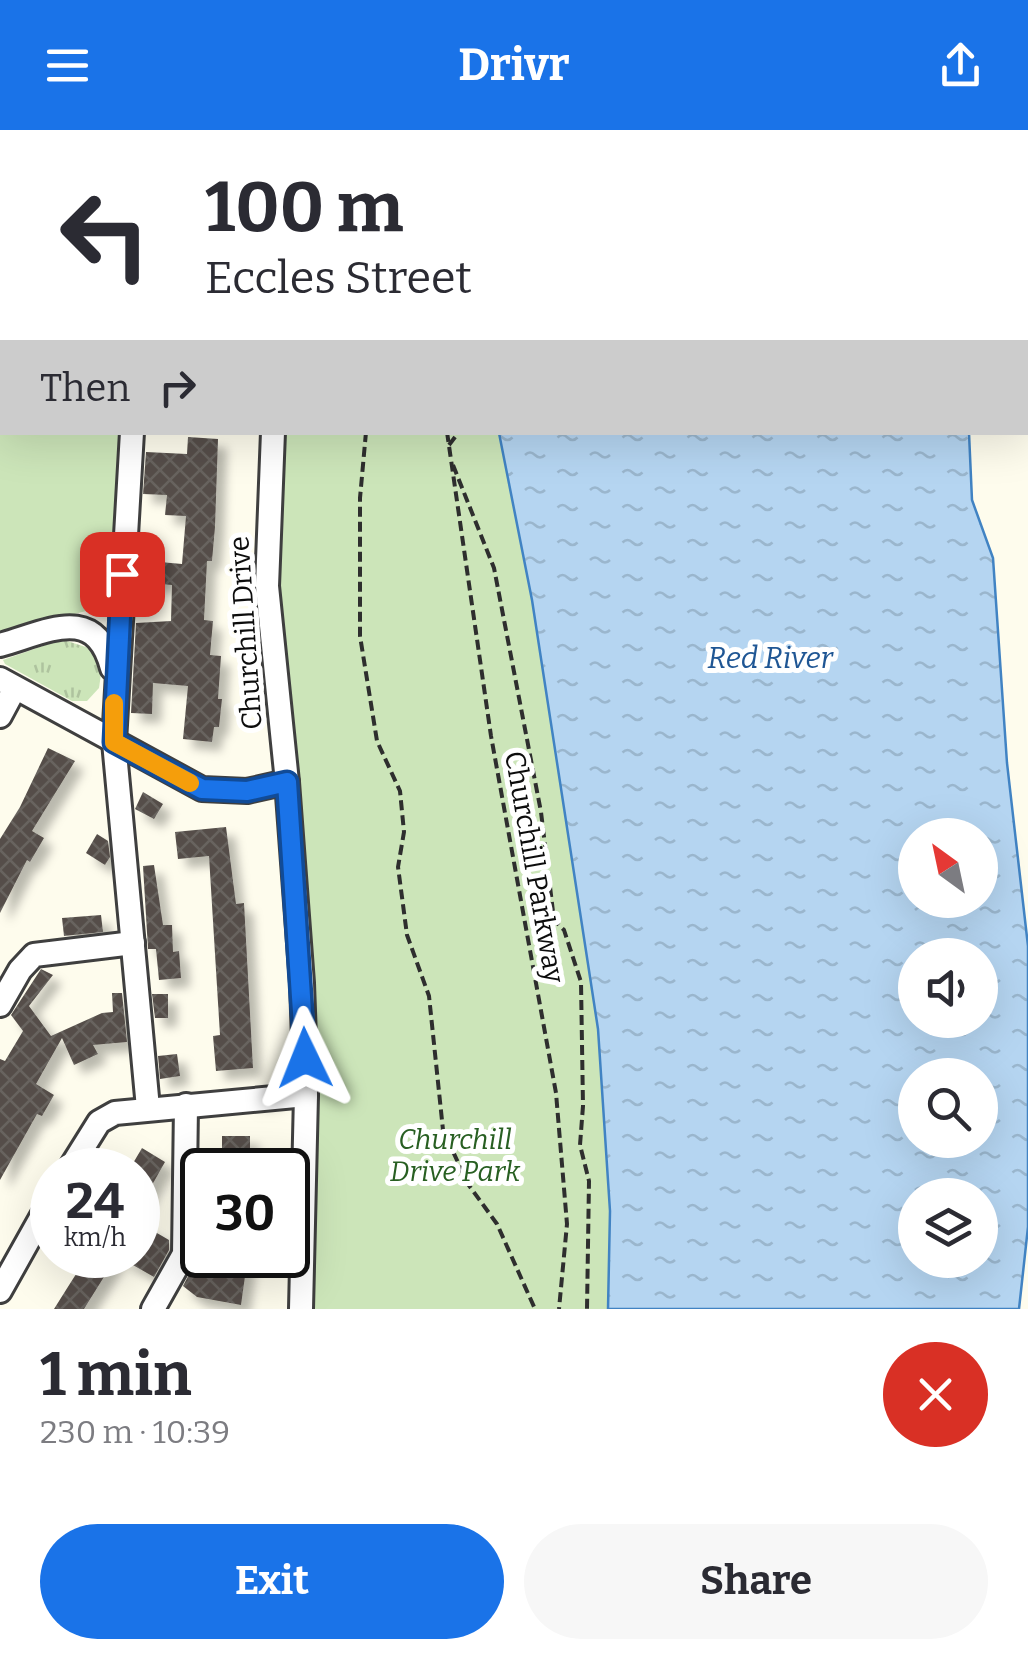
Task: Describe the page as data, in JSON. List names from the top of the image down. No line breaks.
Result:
{"streets":{"street":["Churchill Drive"],"path":["Churchill Parkway"]},"water":["Red River"],"parks":["Churchill Drive Park"],"north":"top left","page":{"header":"Drivr","turn":["100 m","Eccles Street"],"then":"Then","speed":"24 km/h","limit":"30","heading":["1 min","230 m · 10:39"],"buttons":["Exit","Share"]}}
